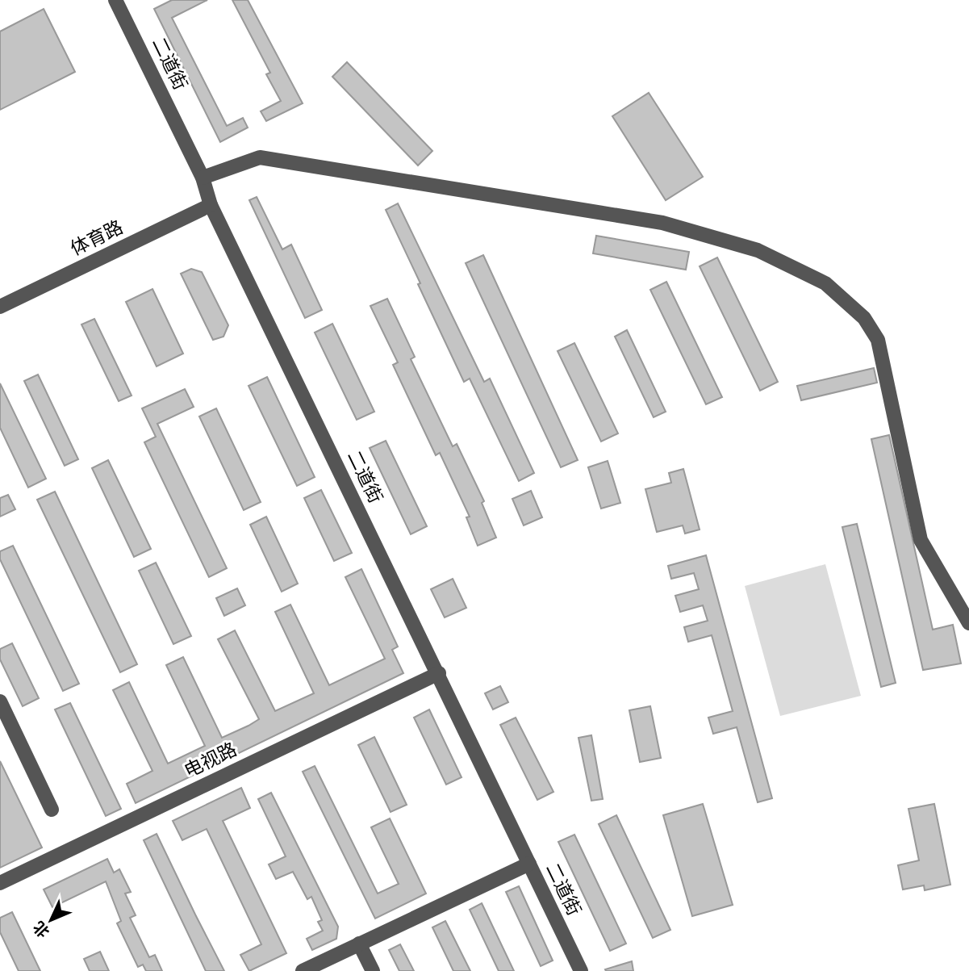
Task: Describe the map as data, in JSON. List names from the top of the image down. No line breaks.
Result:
{"streets":{"street":["二道街","体育路","电视路"]},"crossings":[["二道街","体育路"],["二道街","电视路"]],"north":"bottom left"}
